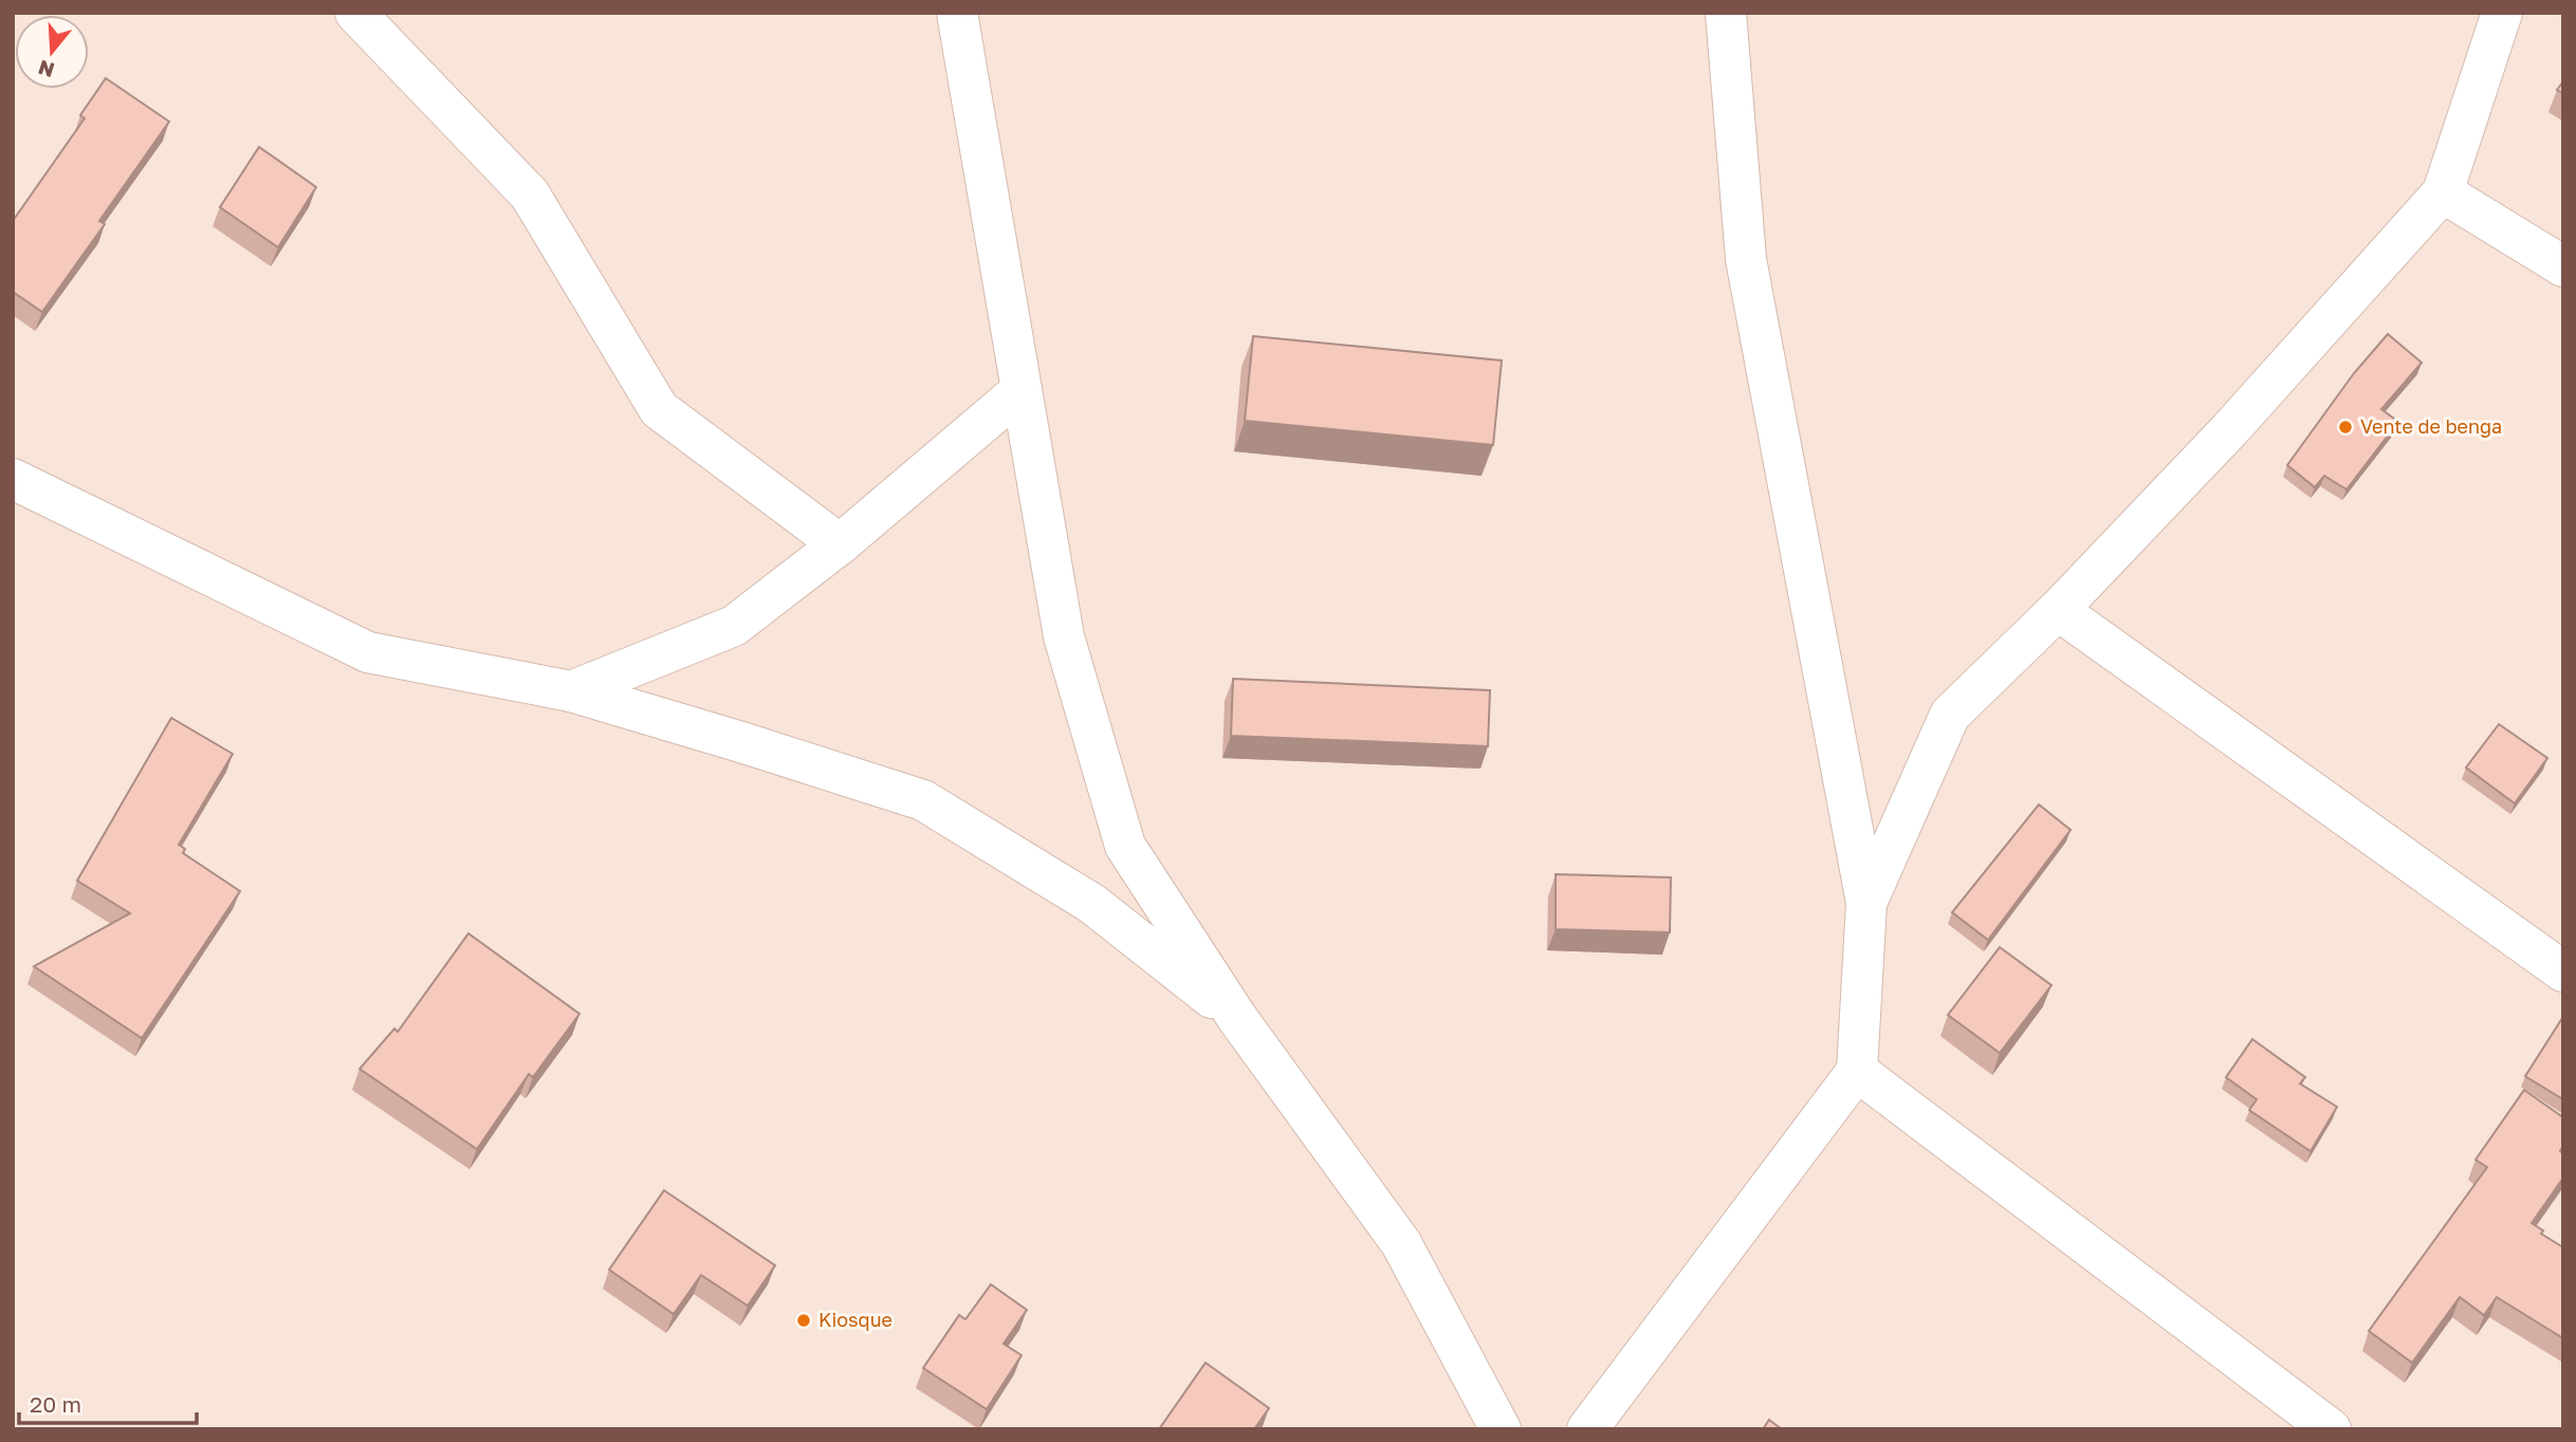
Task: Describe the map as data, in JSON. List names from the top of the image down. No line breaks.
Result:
{"places":["Vente de benga","Kiosque"],"scale_bar":"20 m","north":"bottom"}
